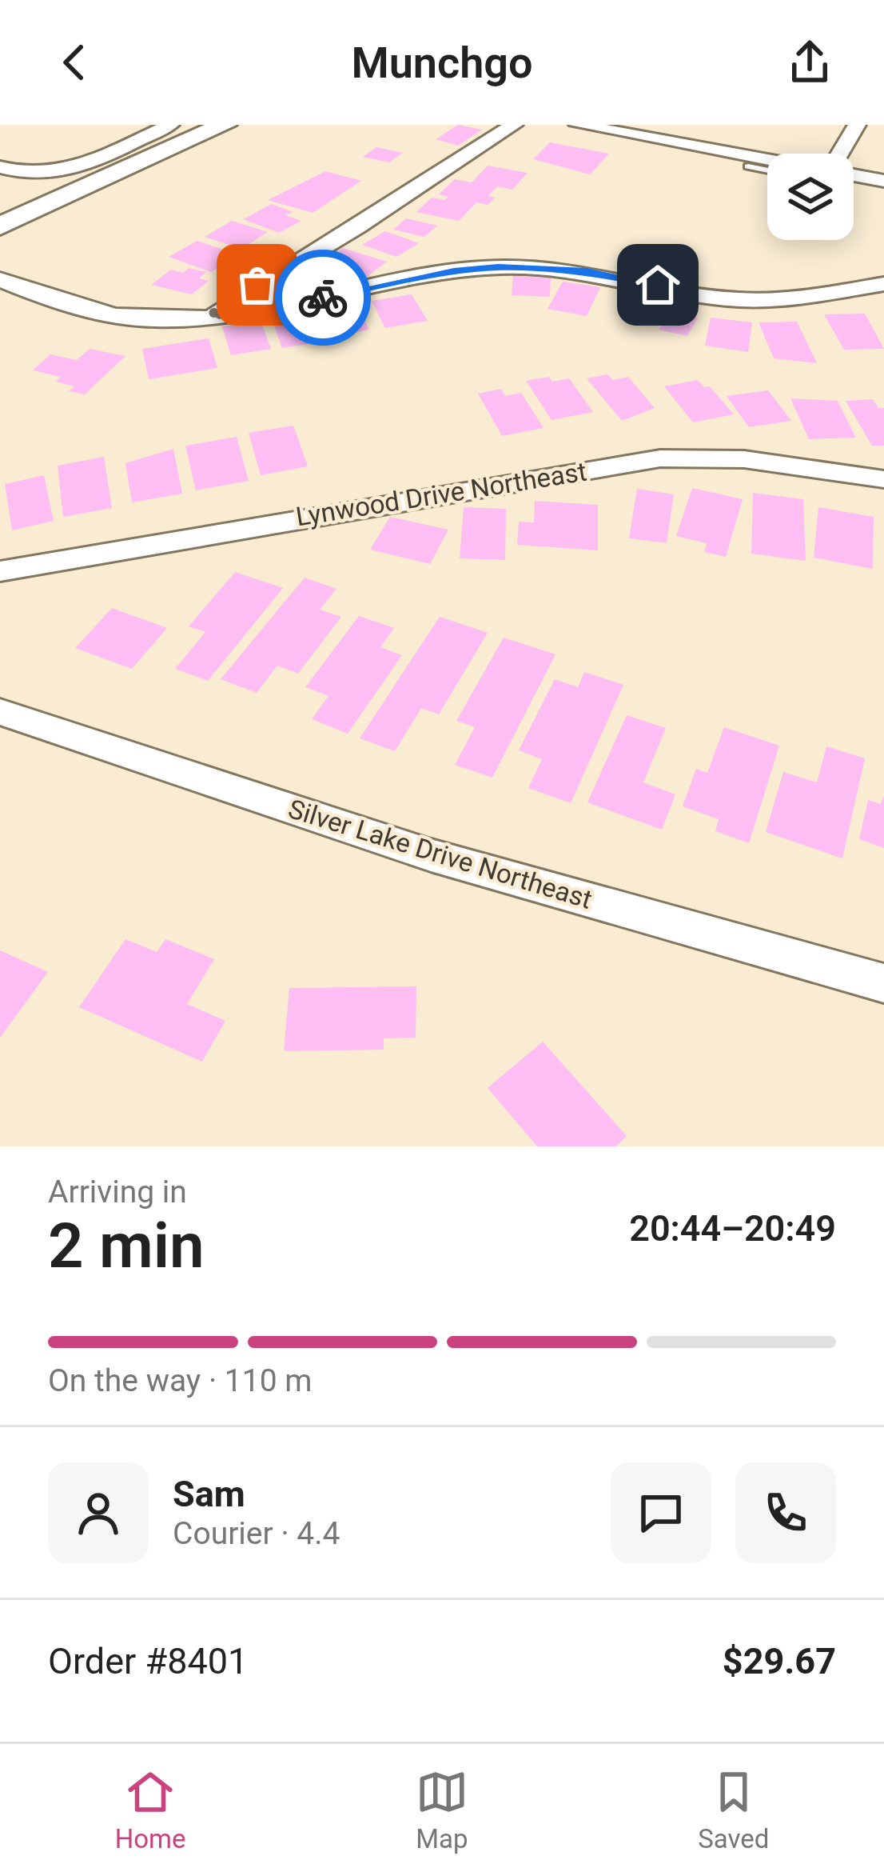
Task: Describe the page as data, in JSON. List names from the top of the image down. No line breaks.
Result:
{"streets":{"street":["Lynwood Drive Northeast","Silver Lake Drive Northeast"]},"page":{"header":"Munchgo","heading":["2 min","Arriving in","20:44–20:49"],"panel":["Sam","Courier · 4.4","Order #8401","$29.67"],"bar":"On the way · 110 m","tabs":["Home","Map","Saved"]}}
